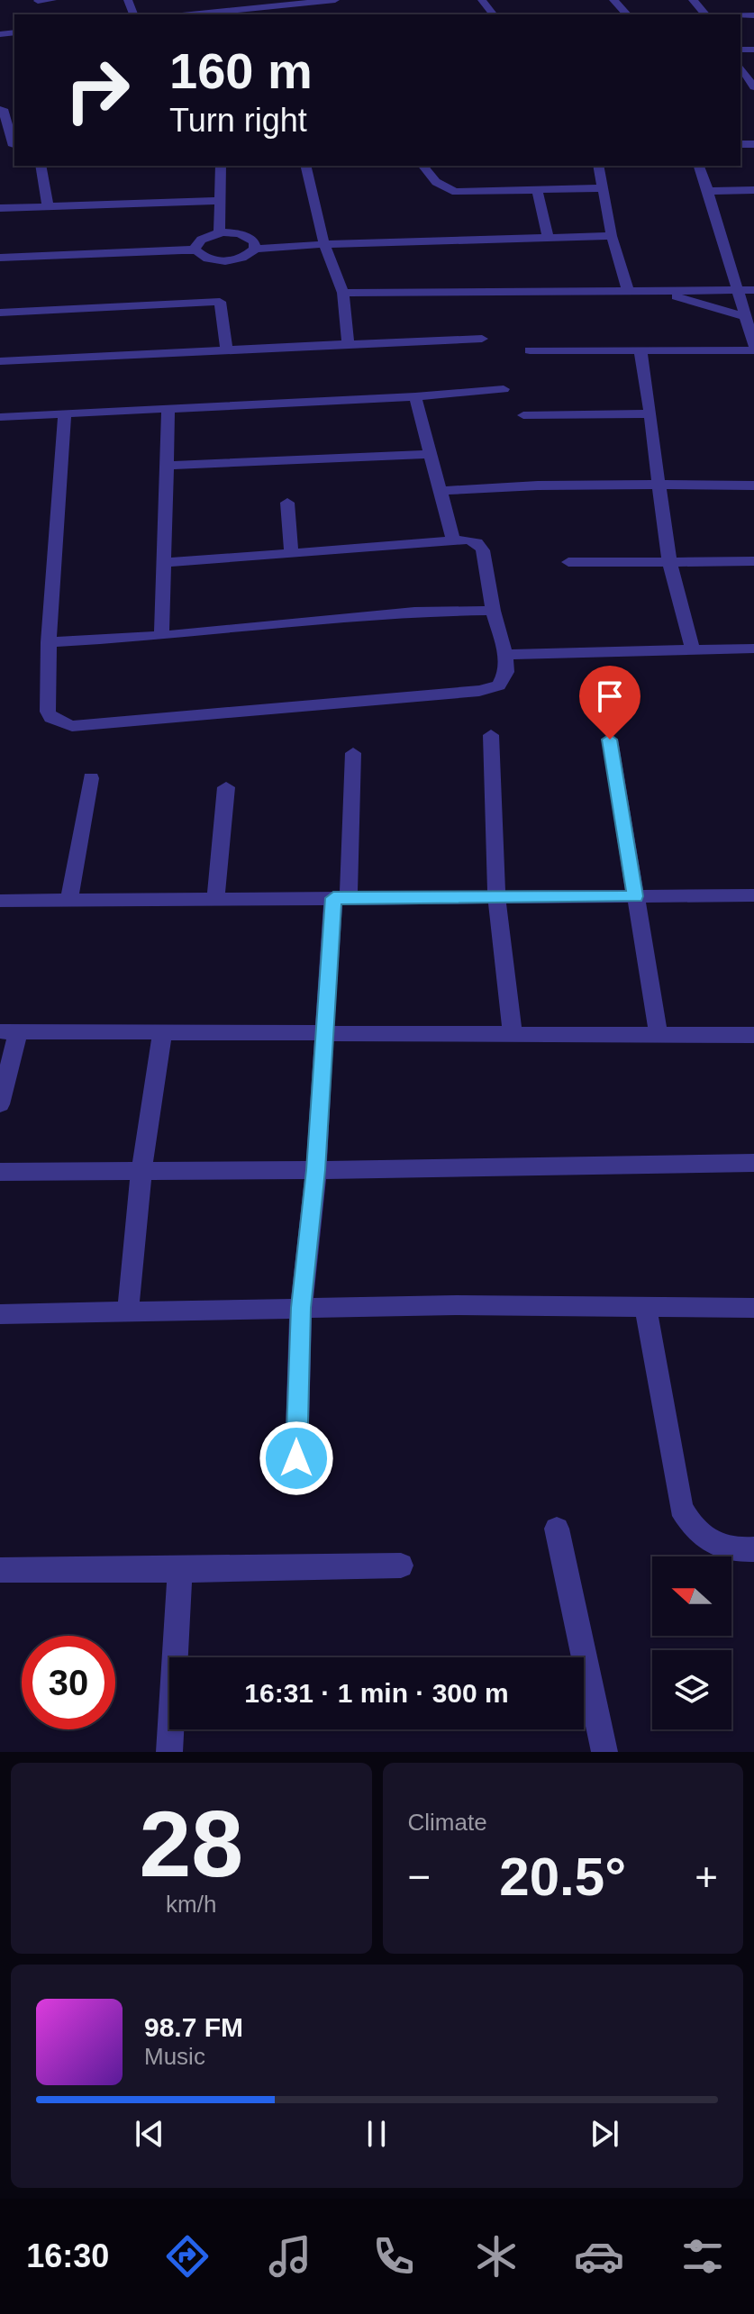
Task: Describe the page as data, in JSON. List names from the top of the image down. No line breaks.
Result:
{"north":"left","page":{"turn":["160 m","Turn right"],"limit":"30","trip":"16:31 · 1 min · 300 m","tile":[["28","km/h"],"Climate"],"heat":["−","20.5°","+"],"song":["98.7 FM","Music"],"tabs":"16:30"}}
